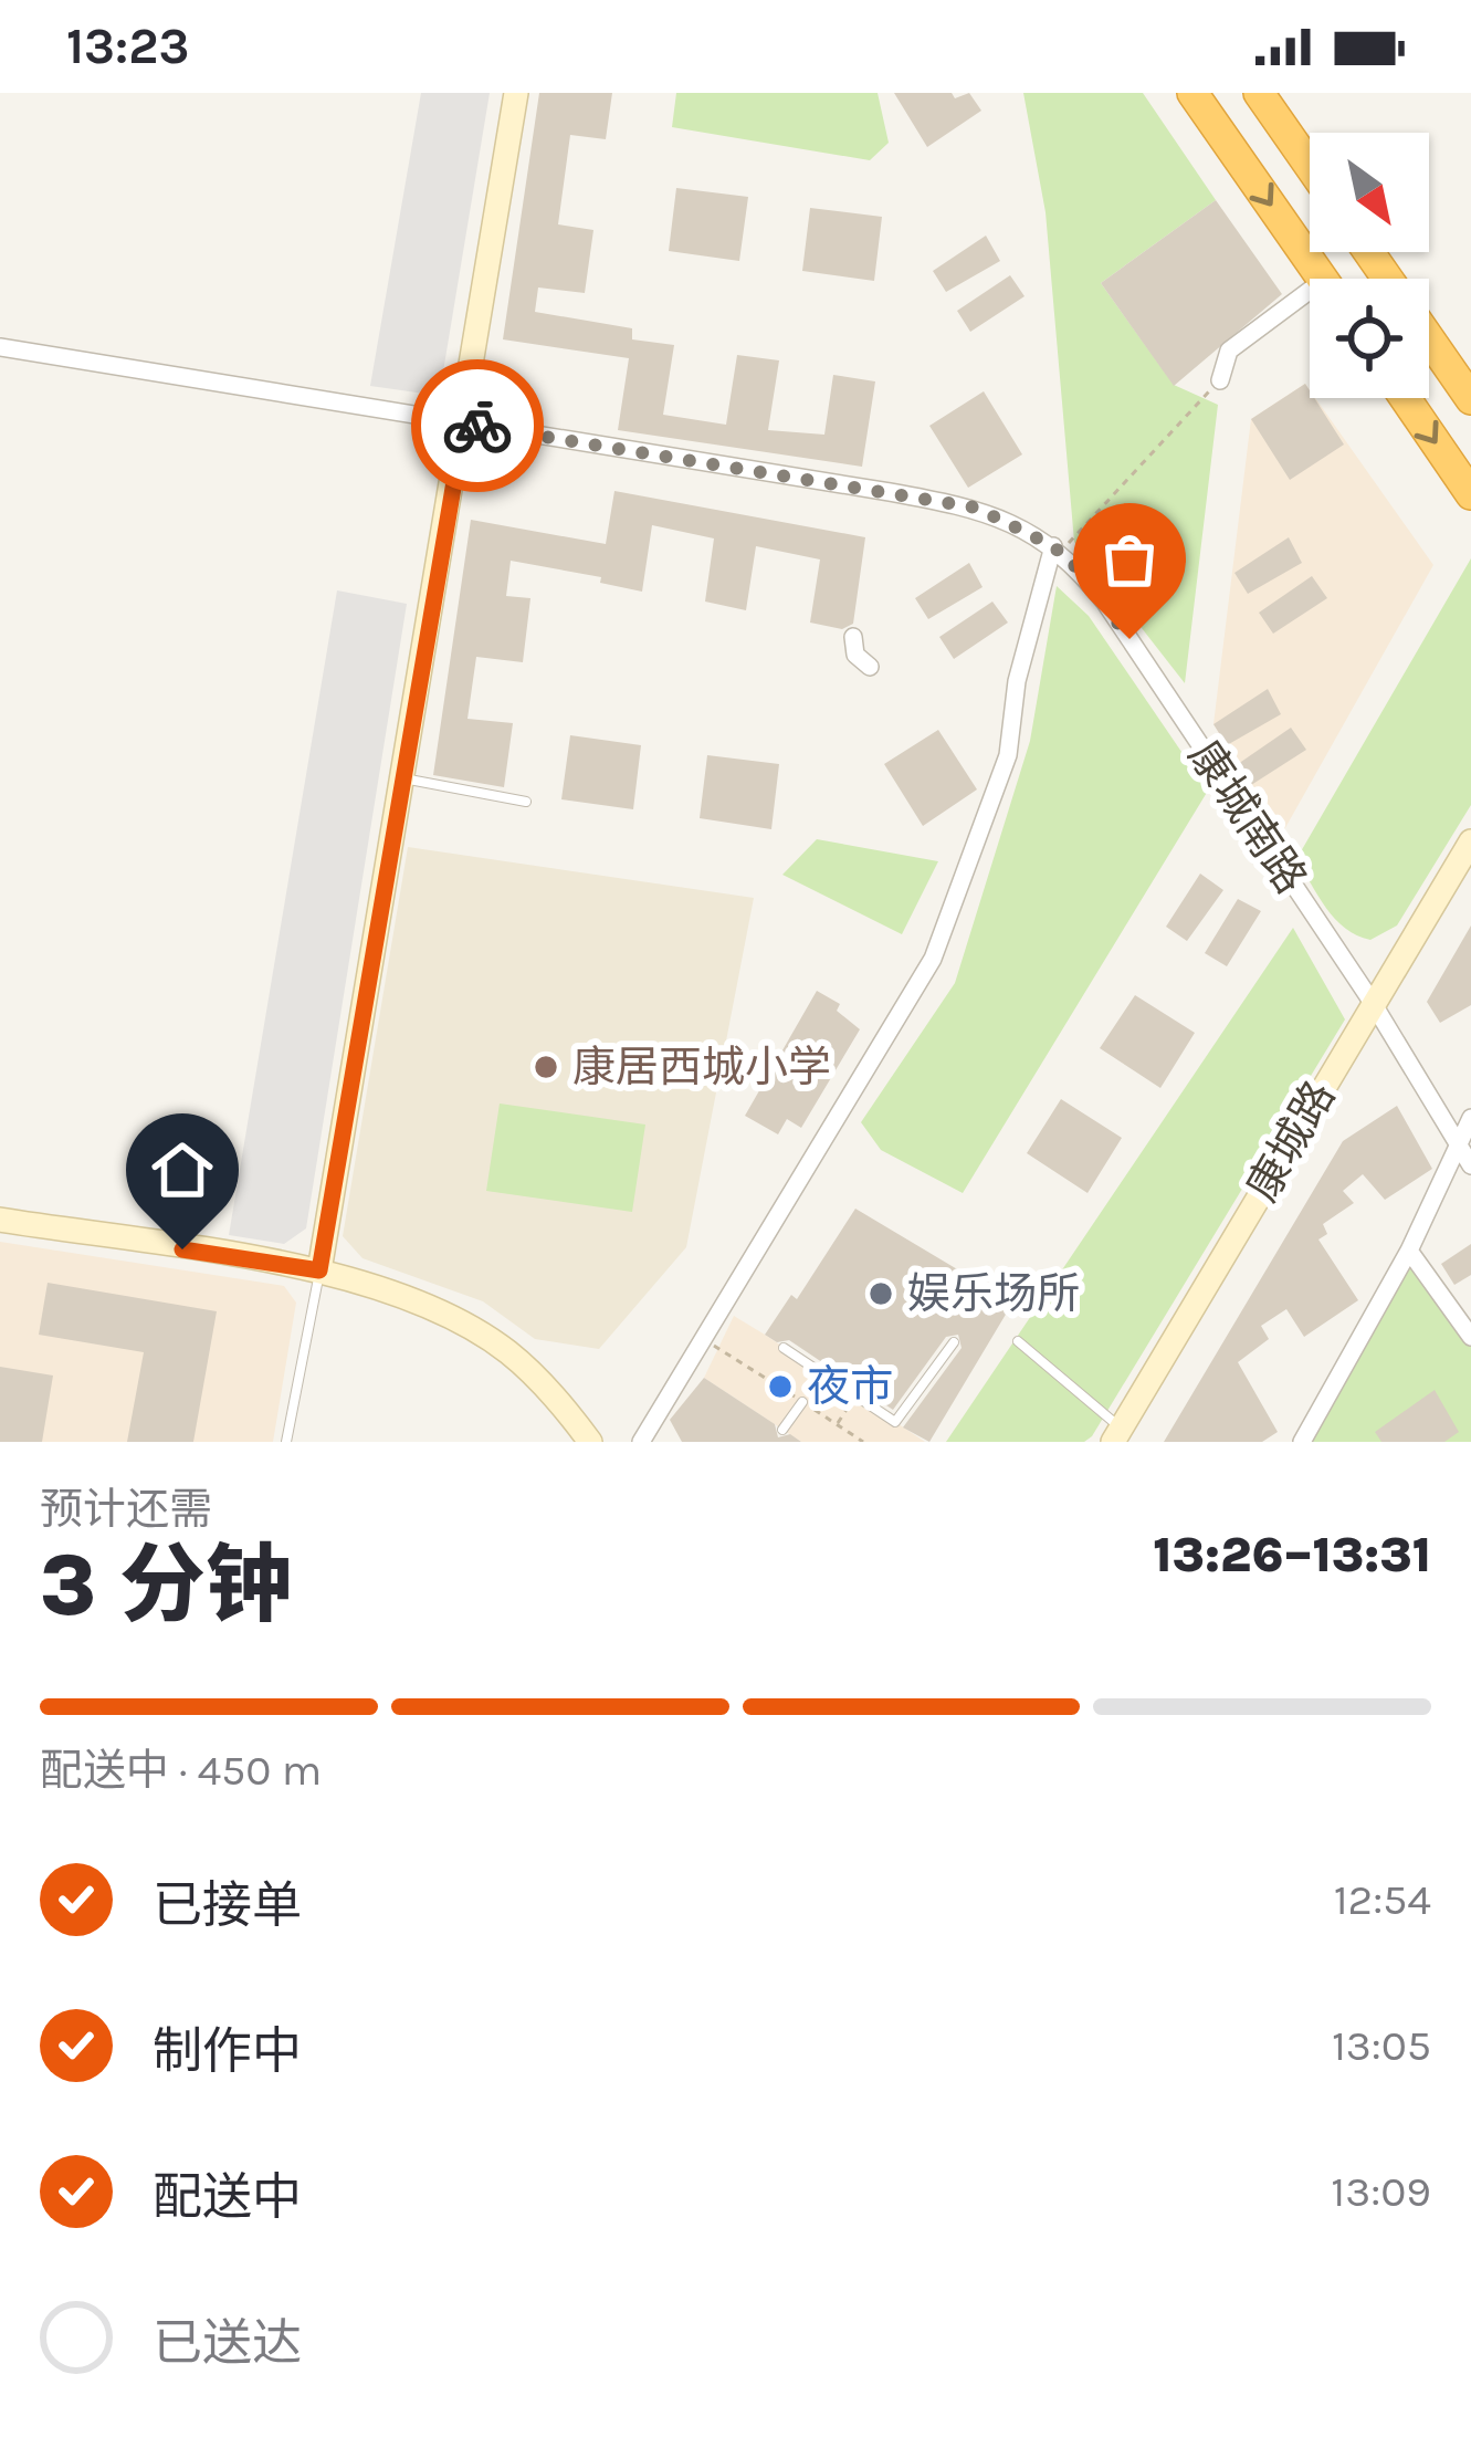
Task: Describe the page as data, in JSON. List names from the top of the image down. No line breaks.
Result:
{"streets":{"street":["康城南路","康城路"]},"crossings":[["康城南路","康城路"]],"places":["康居西城小学","娱乐场所","夜市"],"north":"bottom right","page":{"status":"13:23","heading":["3 分钟","预计还需","13:26–13:31"],"bar":"配送中 · 450 m","list":[["已接单","12:54"],["制作中","13:05"],["配送中","13:09"],"已送达"]}}
